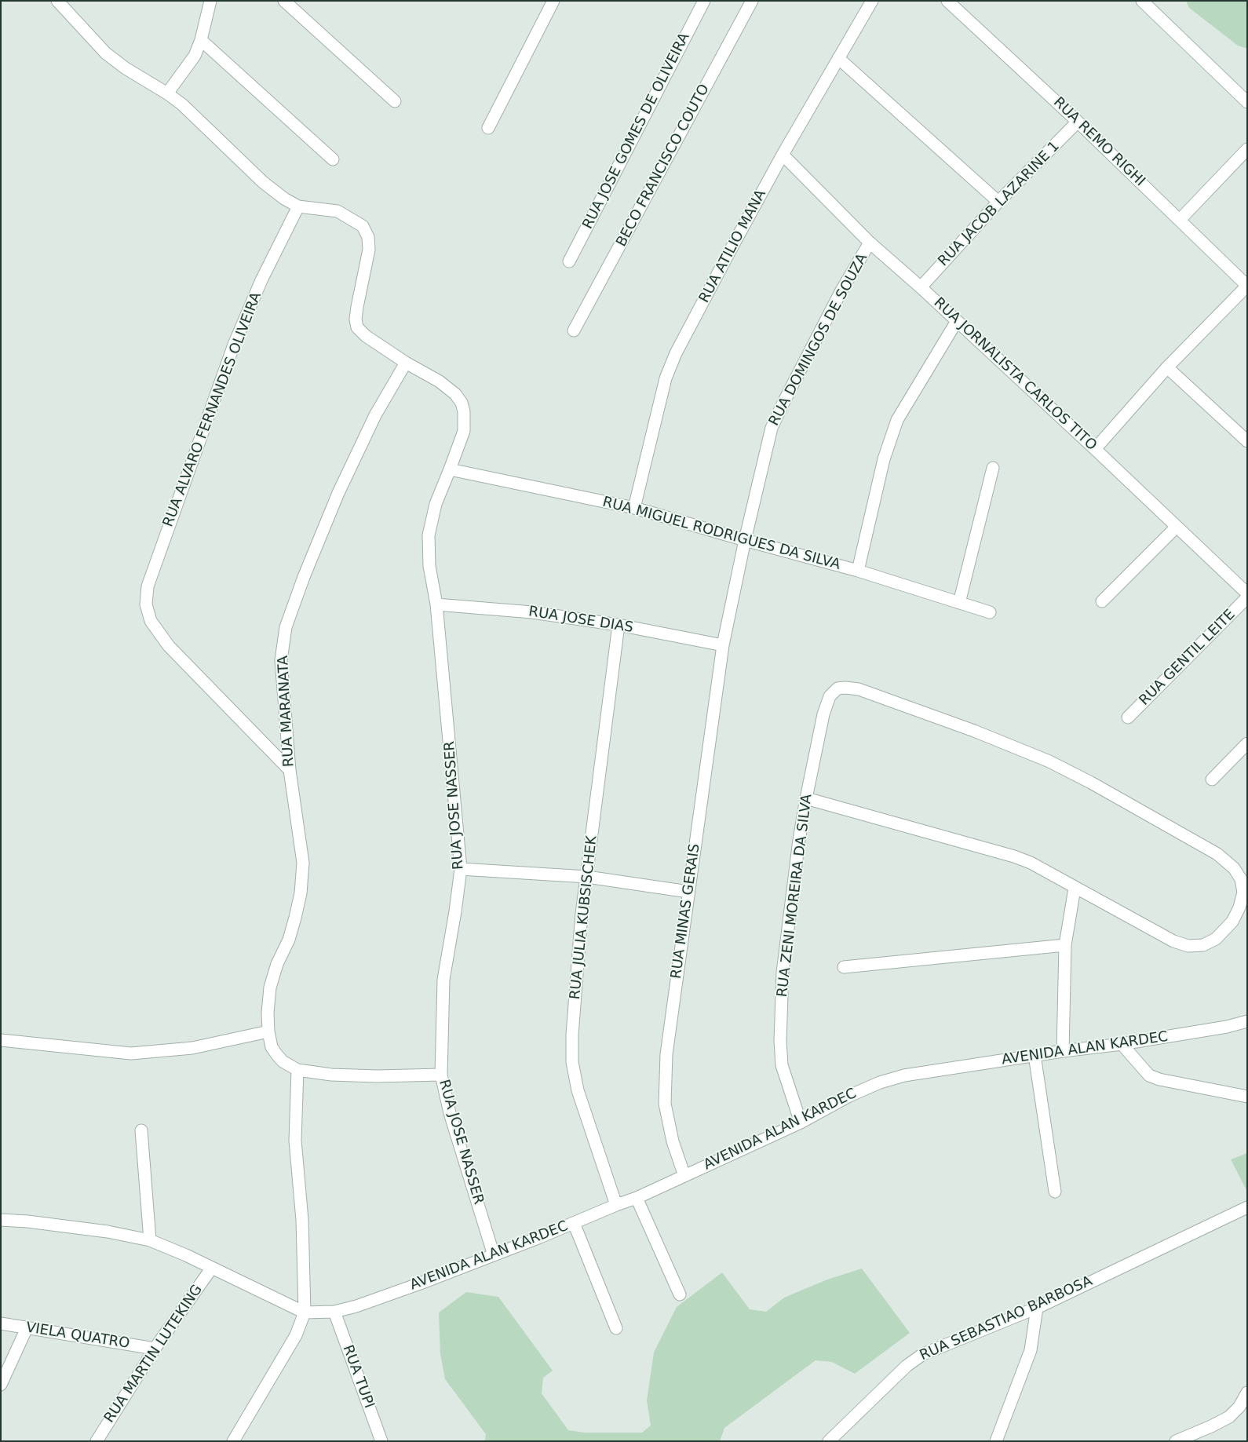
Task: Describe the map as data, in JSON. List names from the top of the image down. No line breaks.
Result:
{"streets":{"street":["RUA JOSE GOMES DE OLIVEIRA","RUA REMO RIGHI","BECO FRANCISCO COUTO","RUA JACOB LAZARINE 1","RUA ATILIO MANA","RUA DOMINGOS DE SOUZA","RUA JORNALISTA CARLOS TITO","RUA ALVARO FERNANDES OLIVEIRA","RUA MIGUEL RODRIGUES DA SILVA","RUA JOSE DIAS","RUA GENTIL LEITE","RUA MARANATA","RUA JOSE NASSER","RUA ZENI MOREIRA DA SILVA","RUA MINAS GERAIS","RUA JULIA KUBSISCHEK","AVENIDA ALAN KARDEC","RUA SEBASTIAO BARBOSA","VIELA QUATRO","RUA MARTIN LUTEKING","RUA TUPI"]},"crossings":[["RUA REMO RIGHI","RUA JACOB LAZARINE 1"],["RUA JACOB LAZARINE 1","RUA JORNALISTA CARLOS TITO"],["RUA ATILIO MANA","RUA JORNALISTA CARLOS TITO"],["RUA ATILIO MANA","RUA MIGUEL RODRIGUES DA SILVA"],["RUA DOMINGOS DE SOUZA","RUA JORNALISTA CARLOS TITO"],["RUA DOMINGOS DE SOUZA","RUA MIGUEL RODRIGUES DA SILVA"],["RUA DOMINGOS DE SOUZA","RUA JOSE DIAS"],["RUA DOMINGOS DE SOUZA","RUA MINAS GERAIS"],["RUA ALVARO FERNANDES OLIVEIRA","RUA MARANATA"],["RUA MIGUEL RODRIGUES DA SILVA","RUA JOSE NASSER"],["RUA JOSE DIAS","RUA JOSE NASSER"],["RUA JOSE DIAS","RUA MINAS GERAIS"],["RUA JOSE DIAS","RUA JULIA KUBSISCHEK"],["RUA JOSE NASSER","AVENIDA ALAN KARDEC"],["RUA ZENI MOREIRA DA SILVA","AVENIDA ALAN KARDEC"],["RUA MINAS GERAIS","AVENIDA ALAN KARDEC"],["RUA JULIA KUBSISCHEK","AVENIDA ALAN KARDEC"],["AVENIDA ALAN KARDEC","RUA TUPI"],["VIELA QUATRO","RUA MARTIN LUTEKING"]]}
